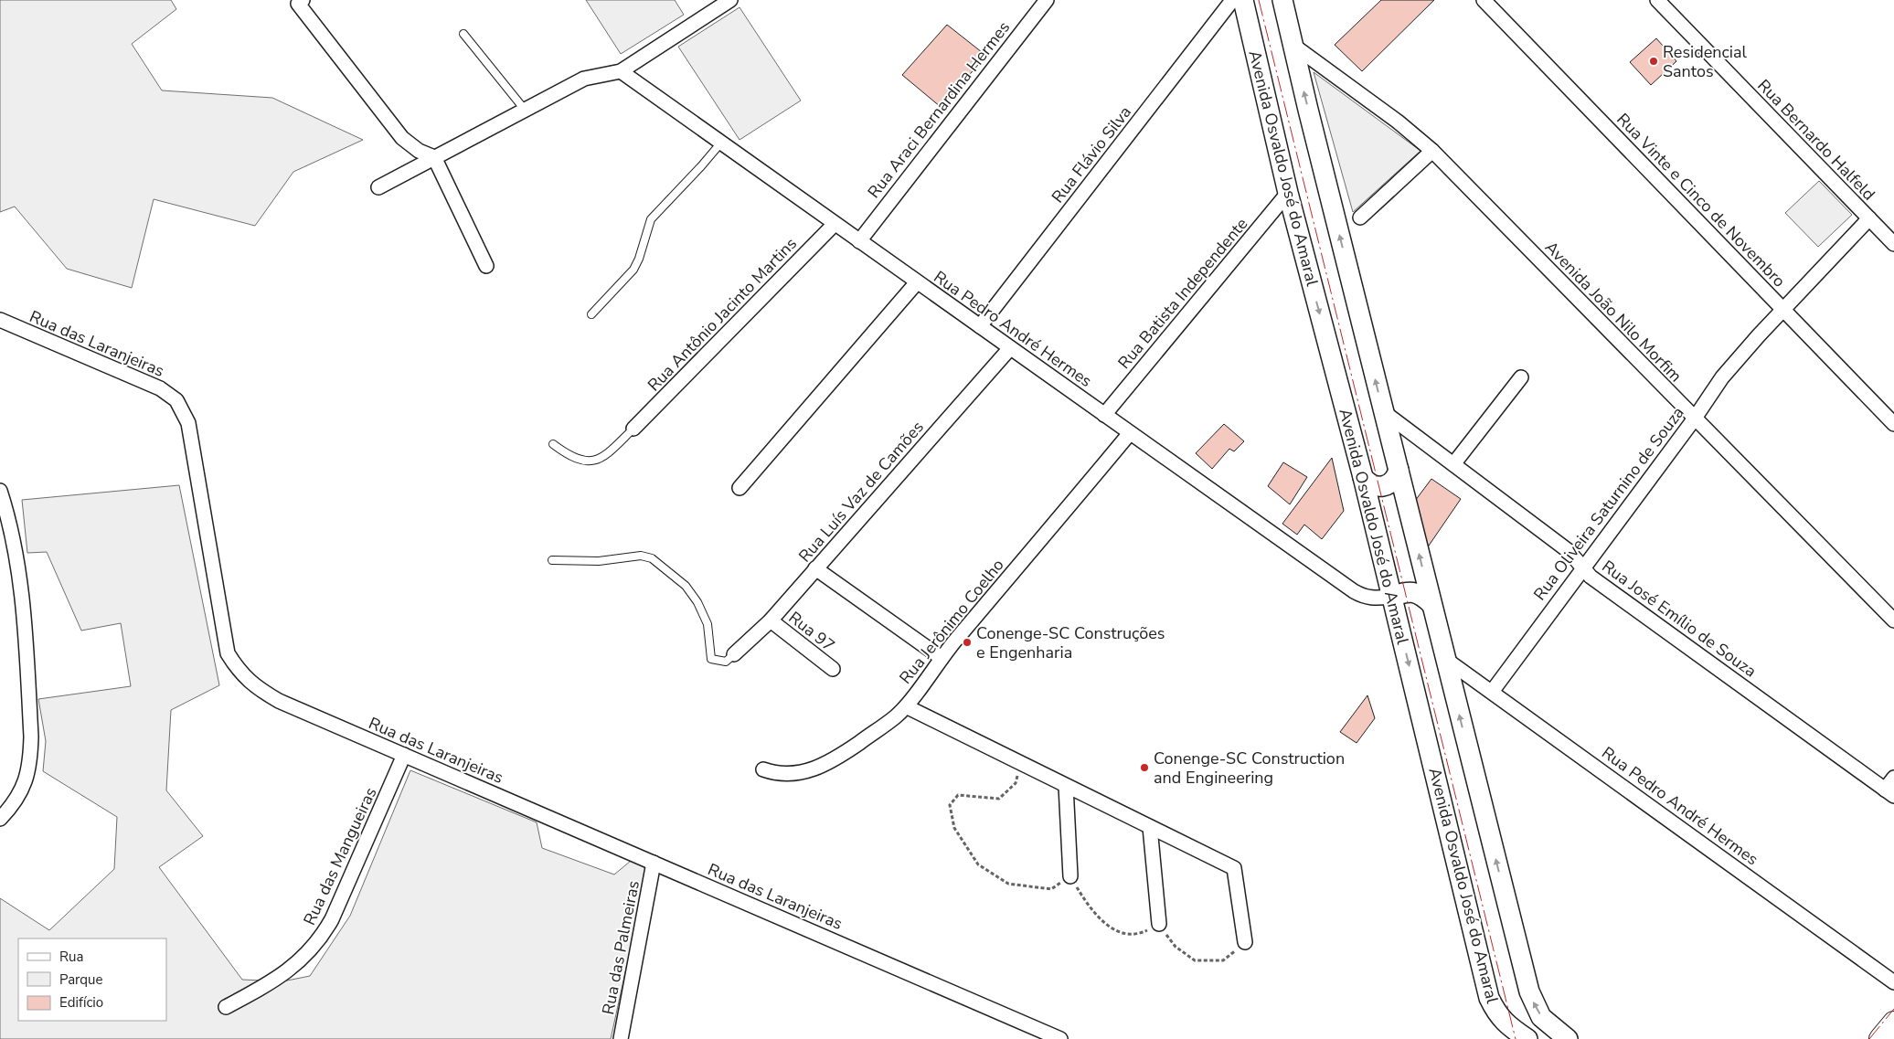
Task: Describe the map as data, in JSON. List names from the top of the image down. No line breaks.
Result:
{"streets":{"main road":["Avenida Osvaldo José do Amaral"],"street":["Rua Araci Bernardina Hermes","Rua Bernardo Halfeld","Rua Flávio Silva","Rua Vinte e Cinco de Novembro","Rua Batista Independente","Avenida João Nilo Morfim","Rua Antônio Jacinto Martins","Rua Pedro André Hermes","Rua das Laranjeiras","Rua Luís Vaz de Camões","Rua Oliveira Saturnino de Souza","Rua José Emílio de Souza","Rua Jerônimo Coelho","Rua 97","Rua das Mangueiras","Rua das Palmeiras"]},"crossings":[["Rua Araci Bernardina Hermes","Rua Pedro André Hermes"],["Rua Bernardo Halfeld","Rua Oliveira Saturnino de Souza"],["Rua Flávio Silva","Avenida Osvaldo José do Amaral"],["Rua Flávio Silva","Rua Pedro André Hermes"],["Avenida Osvaldo José do Amaral","Rua Batista Independente"],["Avenida Osvaldo José do Amaral","Rua Pedro André Hermes"],["Rua Vinte e Cinco de Novembro","Rua Oliveira Saturnino de Souza"],["Rua Batista Independente","Rua Pedro André Hermes"],["Avenida João Nilo Morfim","Rua Oliveira Saturnino de Souza"],["Rua Antônio Jacinto Martins","Rua Pedro André Hermes"],["Rua Pedro André Hermes","Rua Luís Vaz de Camões"],["Rua Pedro André Hermes","Rua Oliveira Saturnino de Souza"],["Rua Pedro André Hermes","Rua Jerônimo Coelho"],["Rua das Laranjeiras","Rua das Mangueiras"],["Rua das Laranjeiras","Rua das Palmeiras"],["Rua Luís Vaz de Camões","Rua 97"],["Rua Oliveira Saturnino de Souza","Rua José Emílio de Souza"]],"places":["Residencial Santos","Conenge-SC Construções e Engenharia","Conenge-SC Construction and Engineering"],"legend":["Rua","Parque","Edifício"]}
